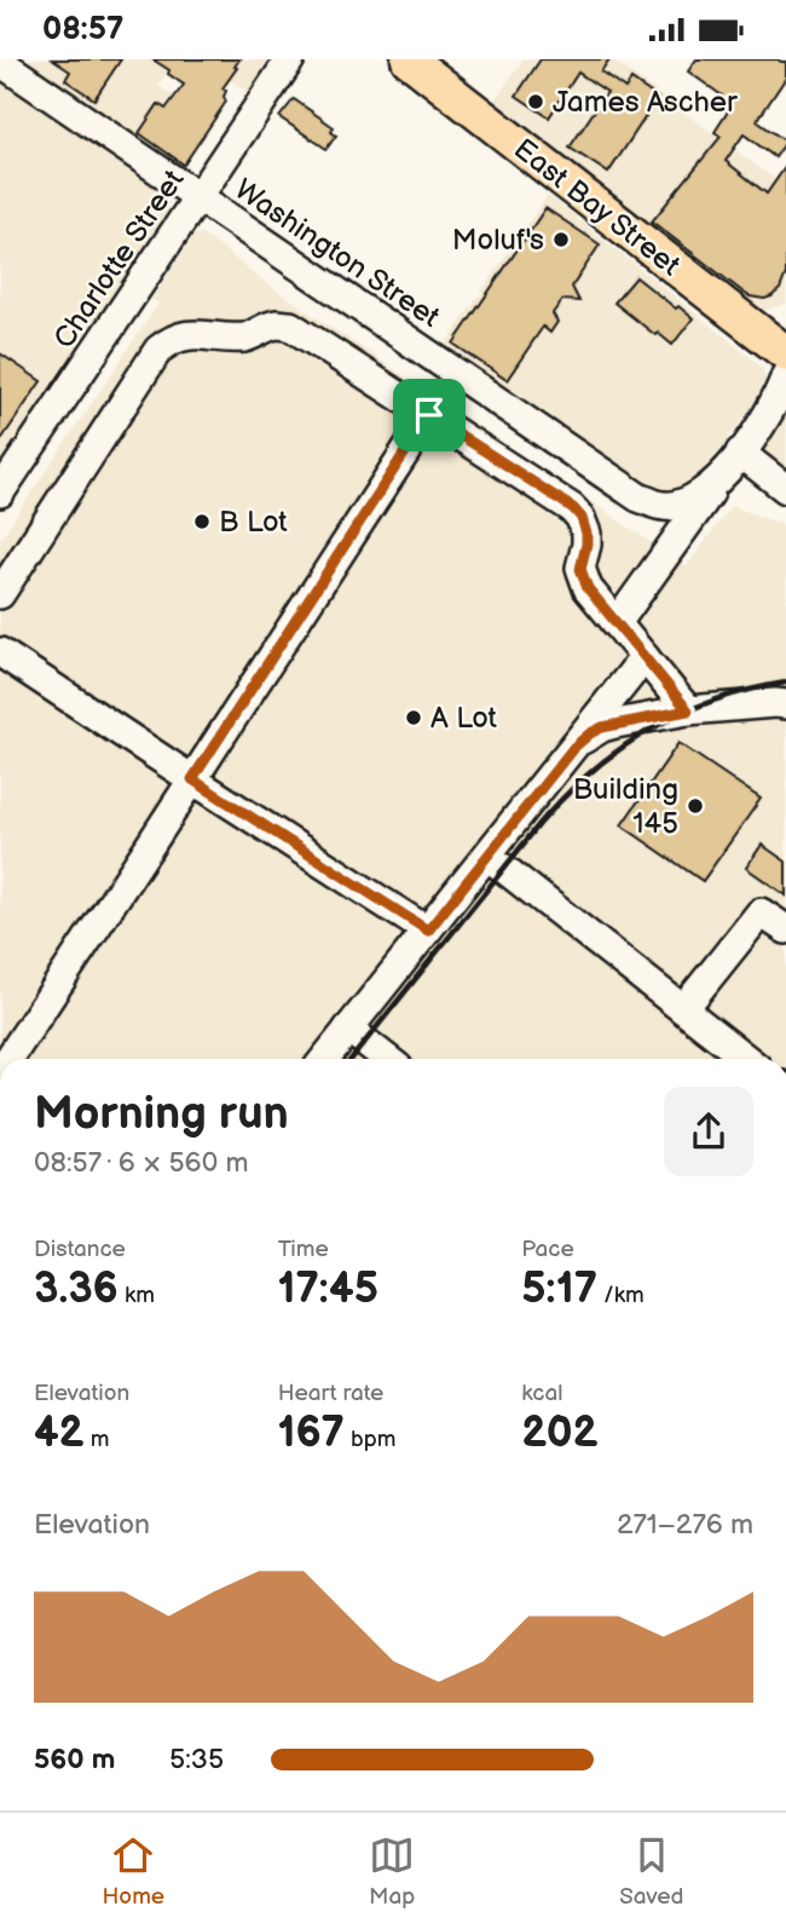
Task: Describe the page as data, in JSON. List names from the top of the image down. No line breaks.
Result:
{"streets":{"main road":["East Bay Street"],"street":["Washington Street","Charlotte Street"]},"crossings":[["Washington Street","Charlotte Street"]],"places":["James Ascher","Moluf's","B Lot","A Lot","Building 145"],"page":{"status":"08:57","heading":["Morning run","08:57 · 6 × 560 m"],"stats":[["Distance","3.36 km"],["Time","17:45"],["Pace","5:17 /km"],["Elevation","42 m"],["Heart rate","167 bpm"],["kcal","202"]],"chart":["Elevation","271–276 m"],"list":[{"name":"560 m","note":"5:35"}],"tabs":["Home","Map","Saved"]}}
